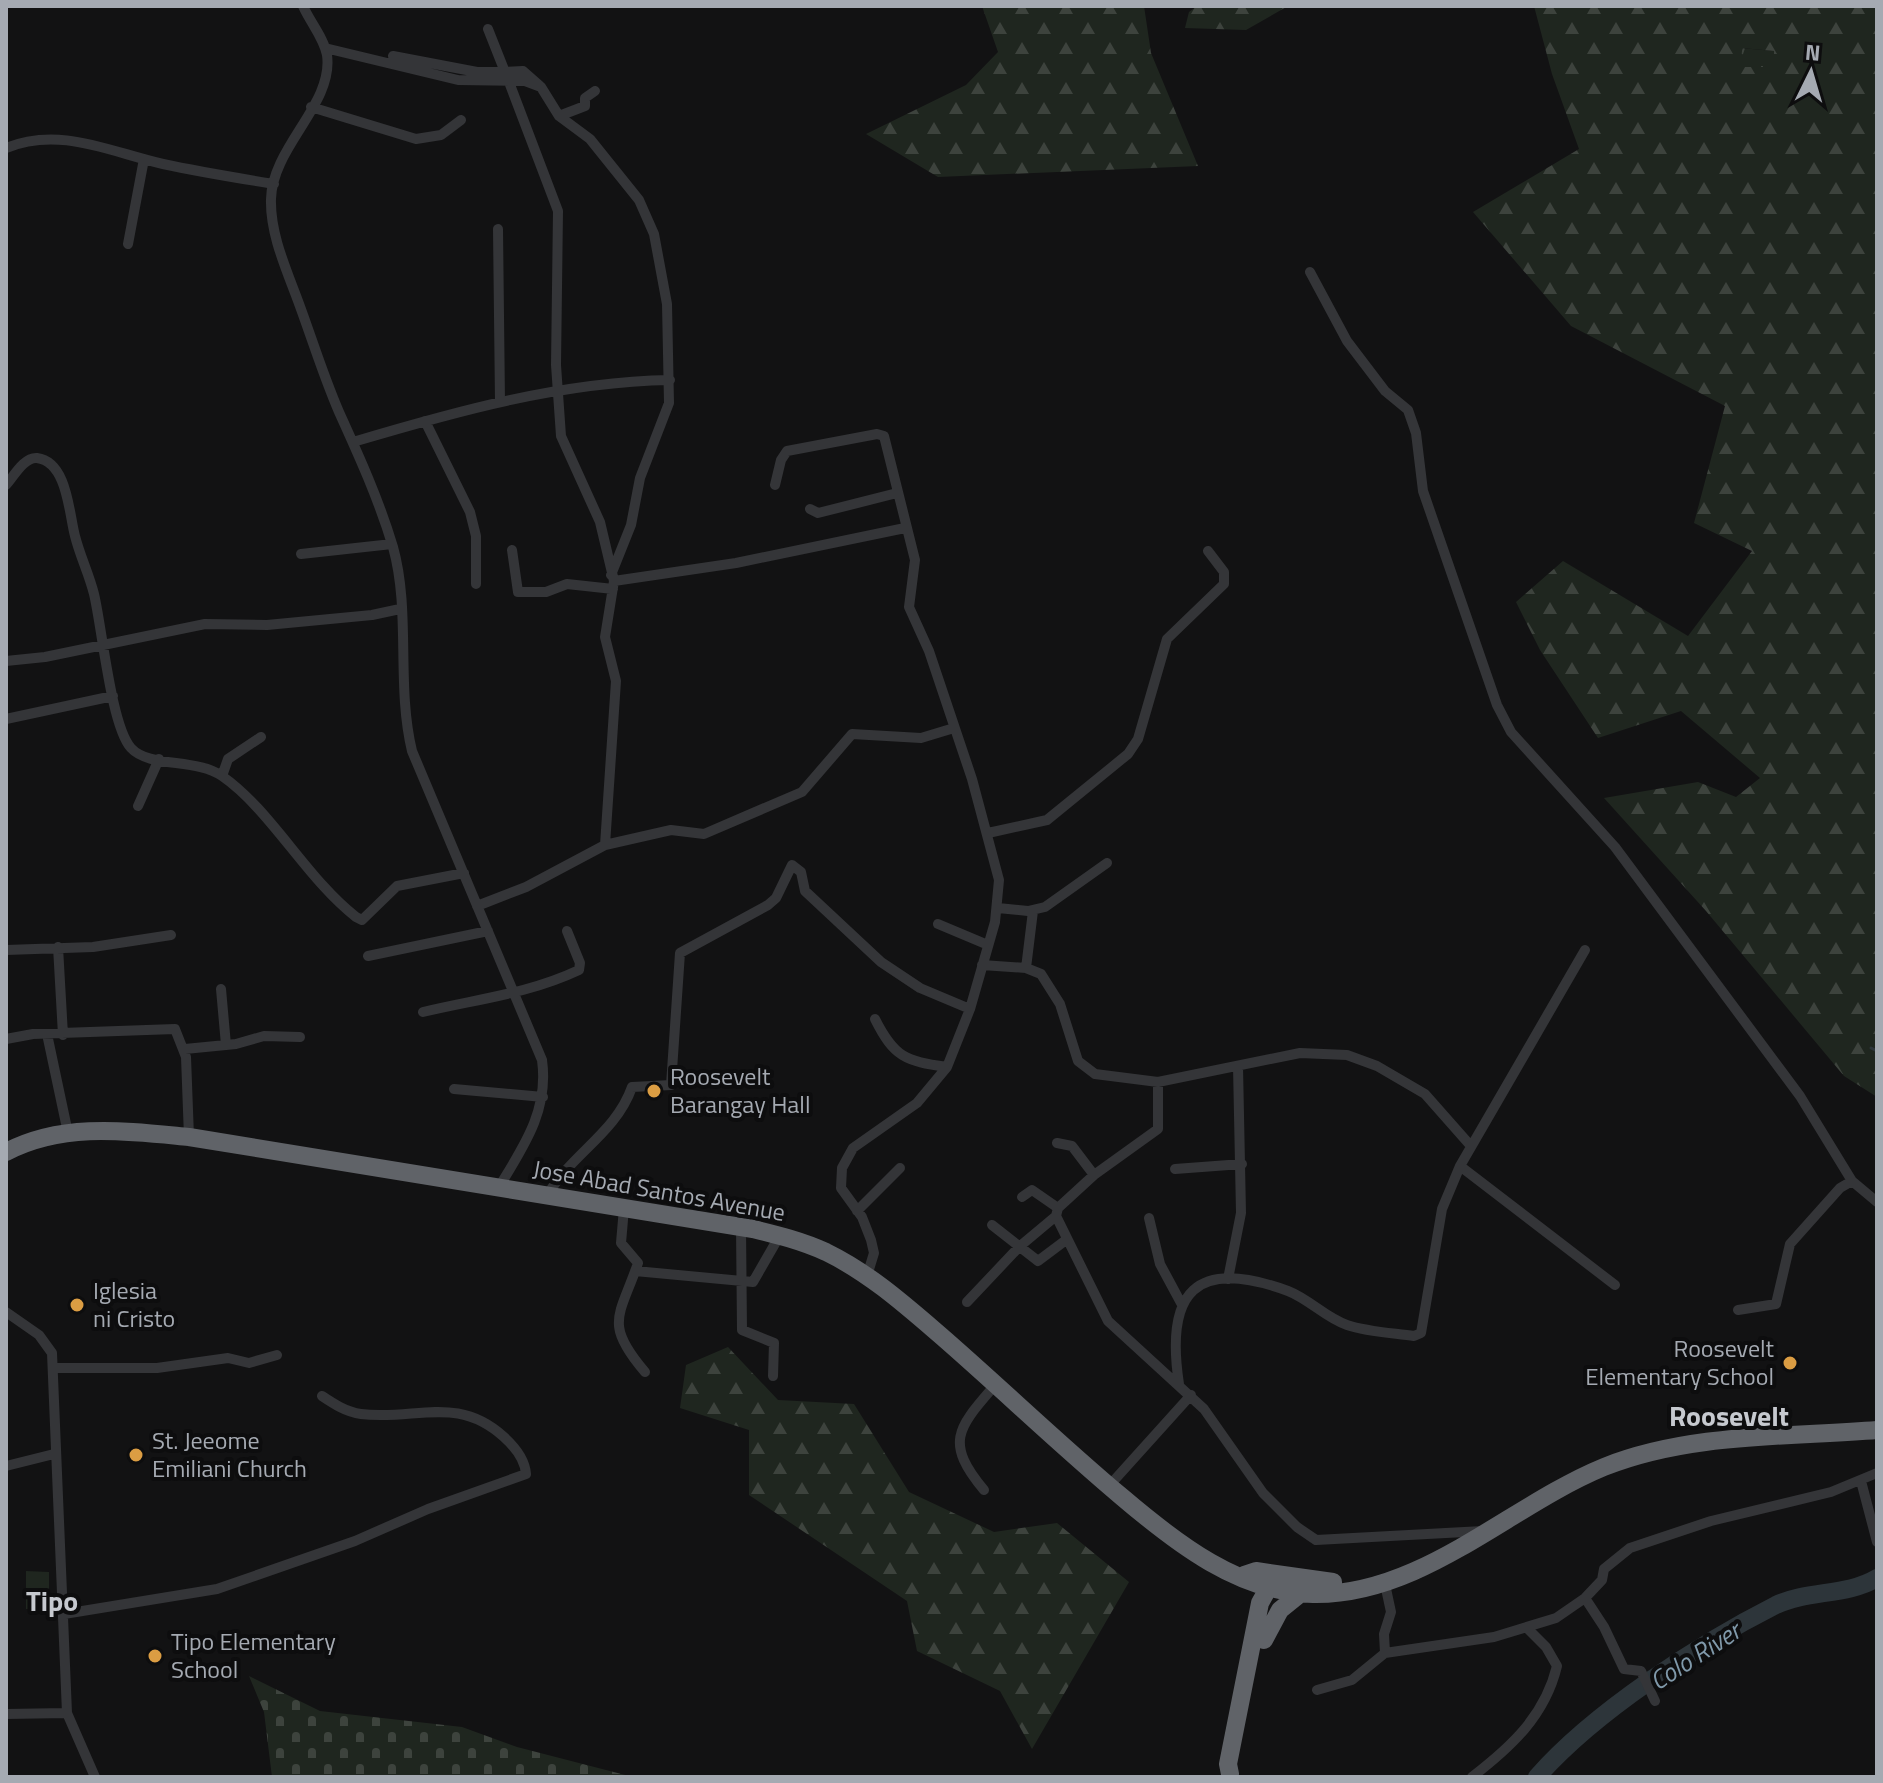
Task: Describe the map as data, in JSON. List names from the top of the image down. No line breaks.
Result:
{"streets":{"highway":["Jose Abad Santos Avenue"]},"districts":["Roosevelt","Tipo"],"water":["Colo River"],"places":["Roosevelt Barangay Hall","Iglesia ni Cristo","Roosevelt Elementary School","St. Jeeome Emiliani Church","Tipo Elementary School"],"north":"top"}
